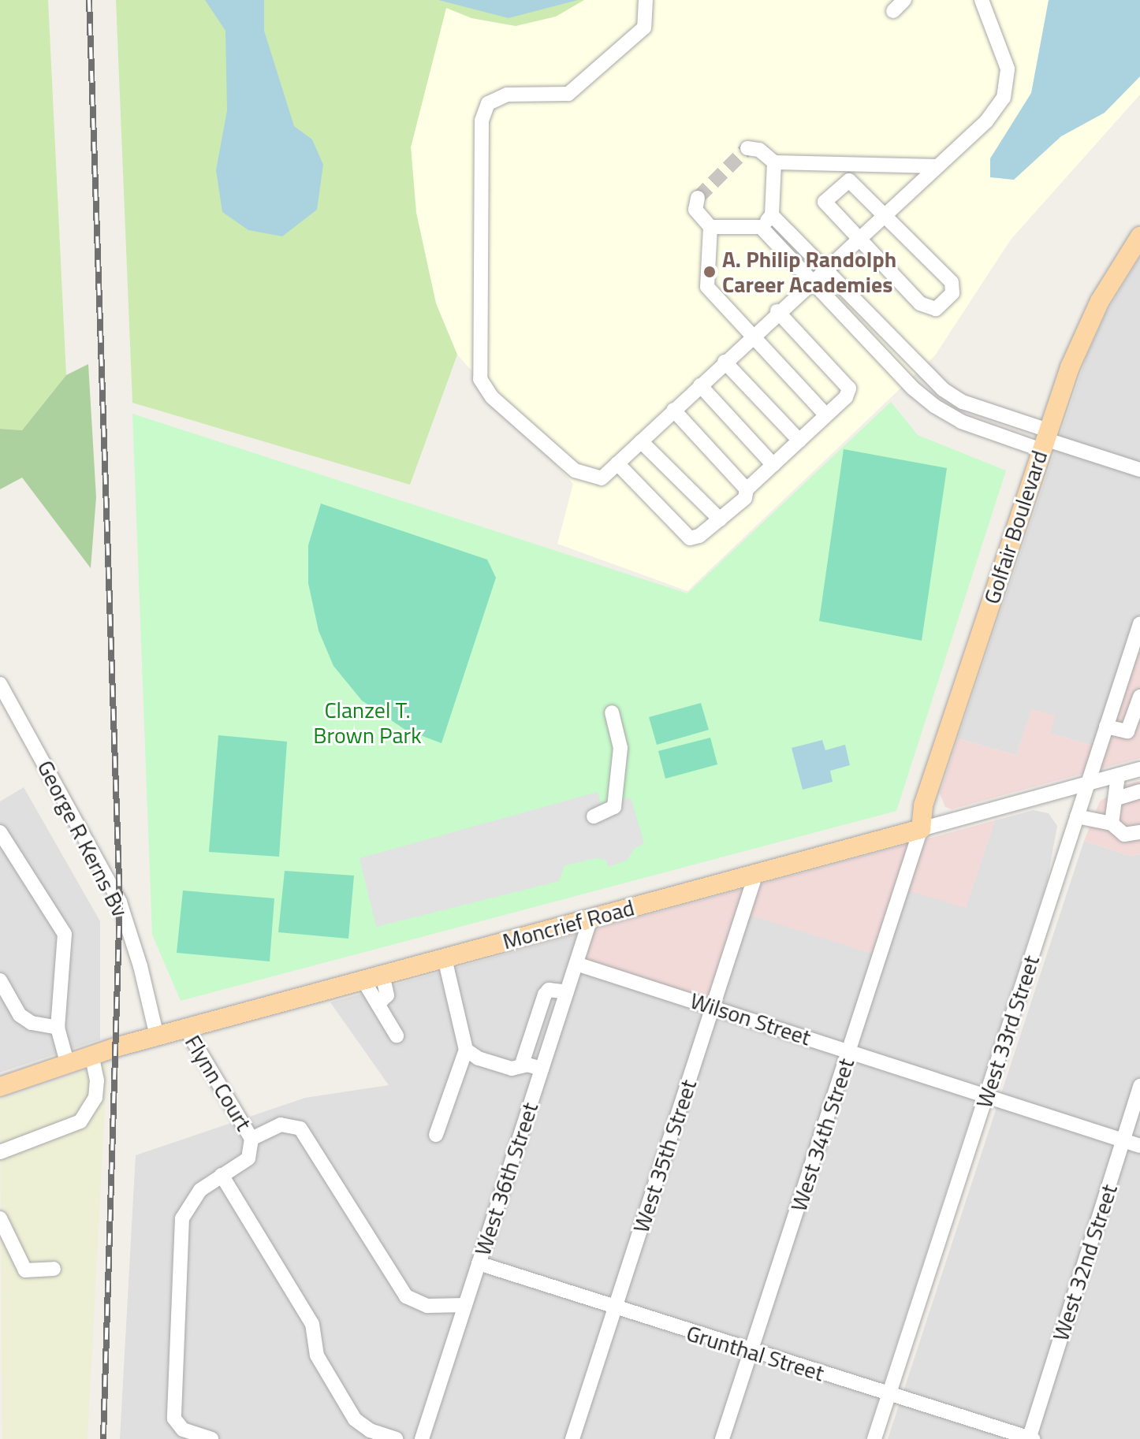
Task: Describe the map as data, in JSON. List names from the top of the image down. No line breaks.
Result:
{"streets":{"main road":["Golfair Boulevard","Moncrief Road"],"street":["George R Kerns Bv","Wilson Street","West 33rd Street","Flynn Court","West 34th Street","West 35th Street","West 36th Street","West 32nd Street","Grunthal Street"]},"crossings":[["Golfair Boulevard","Moncrief Road"],["Golfair Boulevard","West 34th Street"],["George R Kerns Bv","Moncrief Road"],["Moncrief Road","West 33rd Street"],["Moncrief Road","Flynn Court"],["Moncrief Road","West 34th Street"],["Moncrief Road","West 35th Street"],["Moncrief Road","West 36th Street"],["Wilson Street","West 33rd Street"],["Wilson Street","West 34th Street"],["Wilson Street","West 35th Street"],["Wilson Street","West 36th Street"],["Wilson Street","West 32nd Street"],["West 33rd Street","Grunthal Street"],["West 34th Street","Grunthal Street"],["West 35th Street","Grunthal Street"],["West 36th Street","Grunthal Street"],["West 32nd Street","Grunthal Street"]],"parks":["Clanzel T. Brown Park"],"places":["A. Philip Randolph Career Academies"]}
